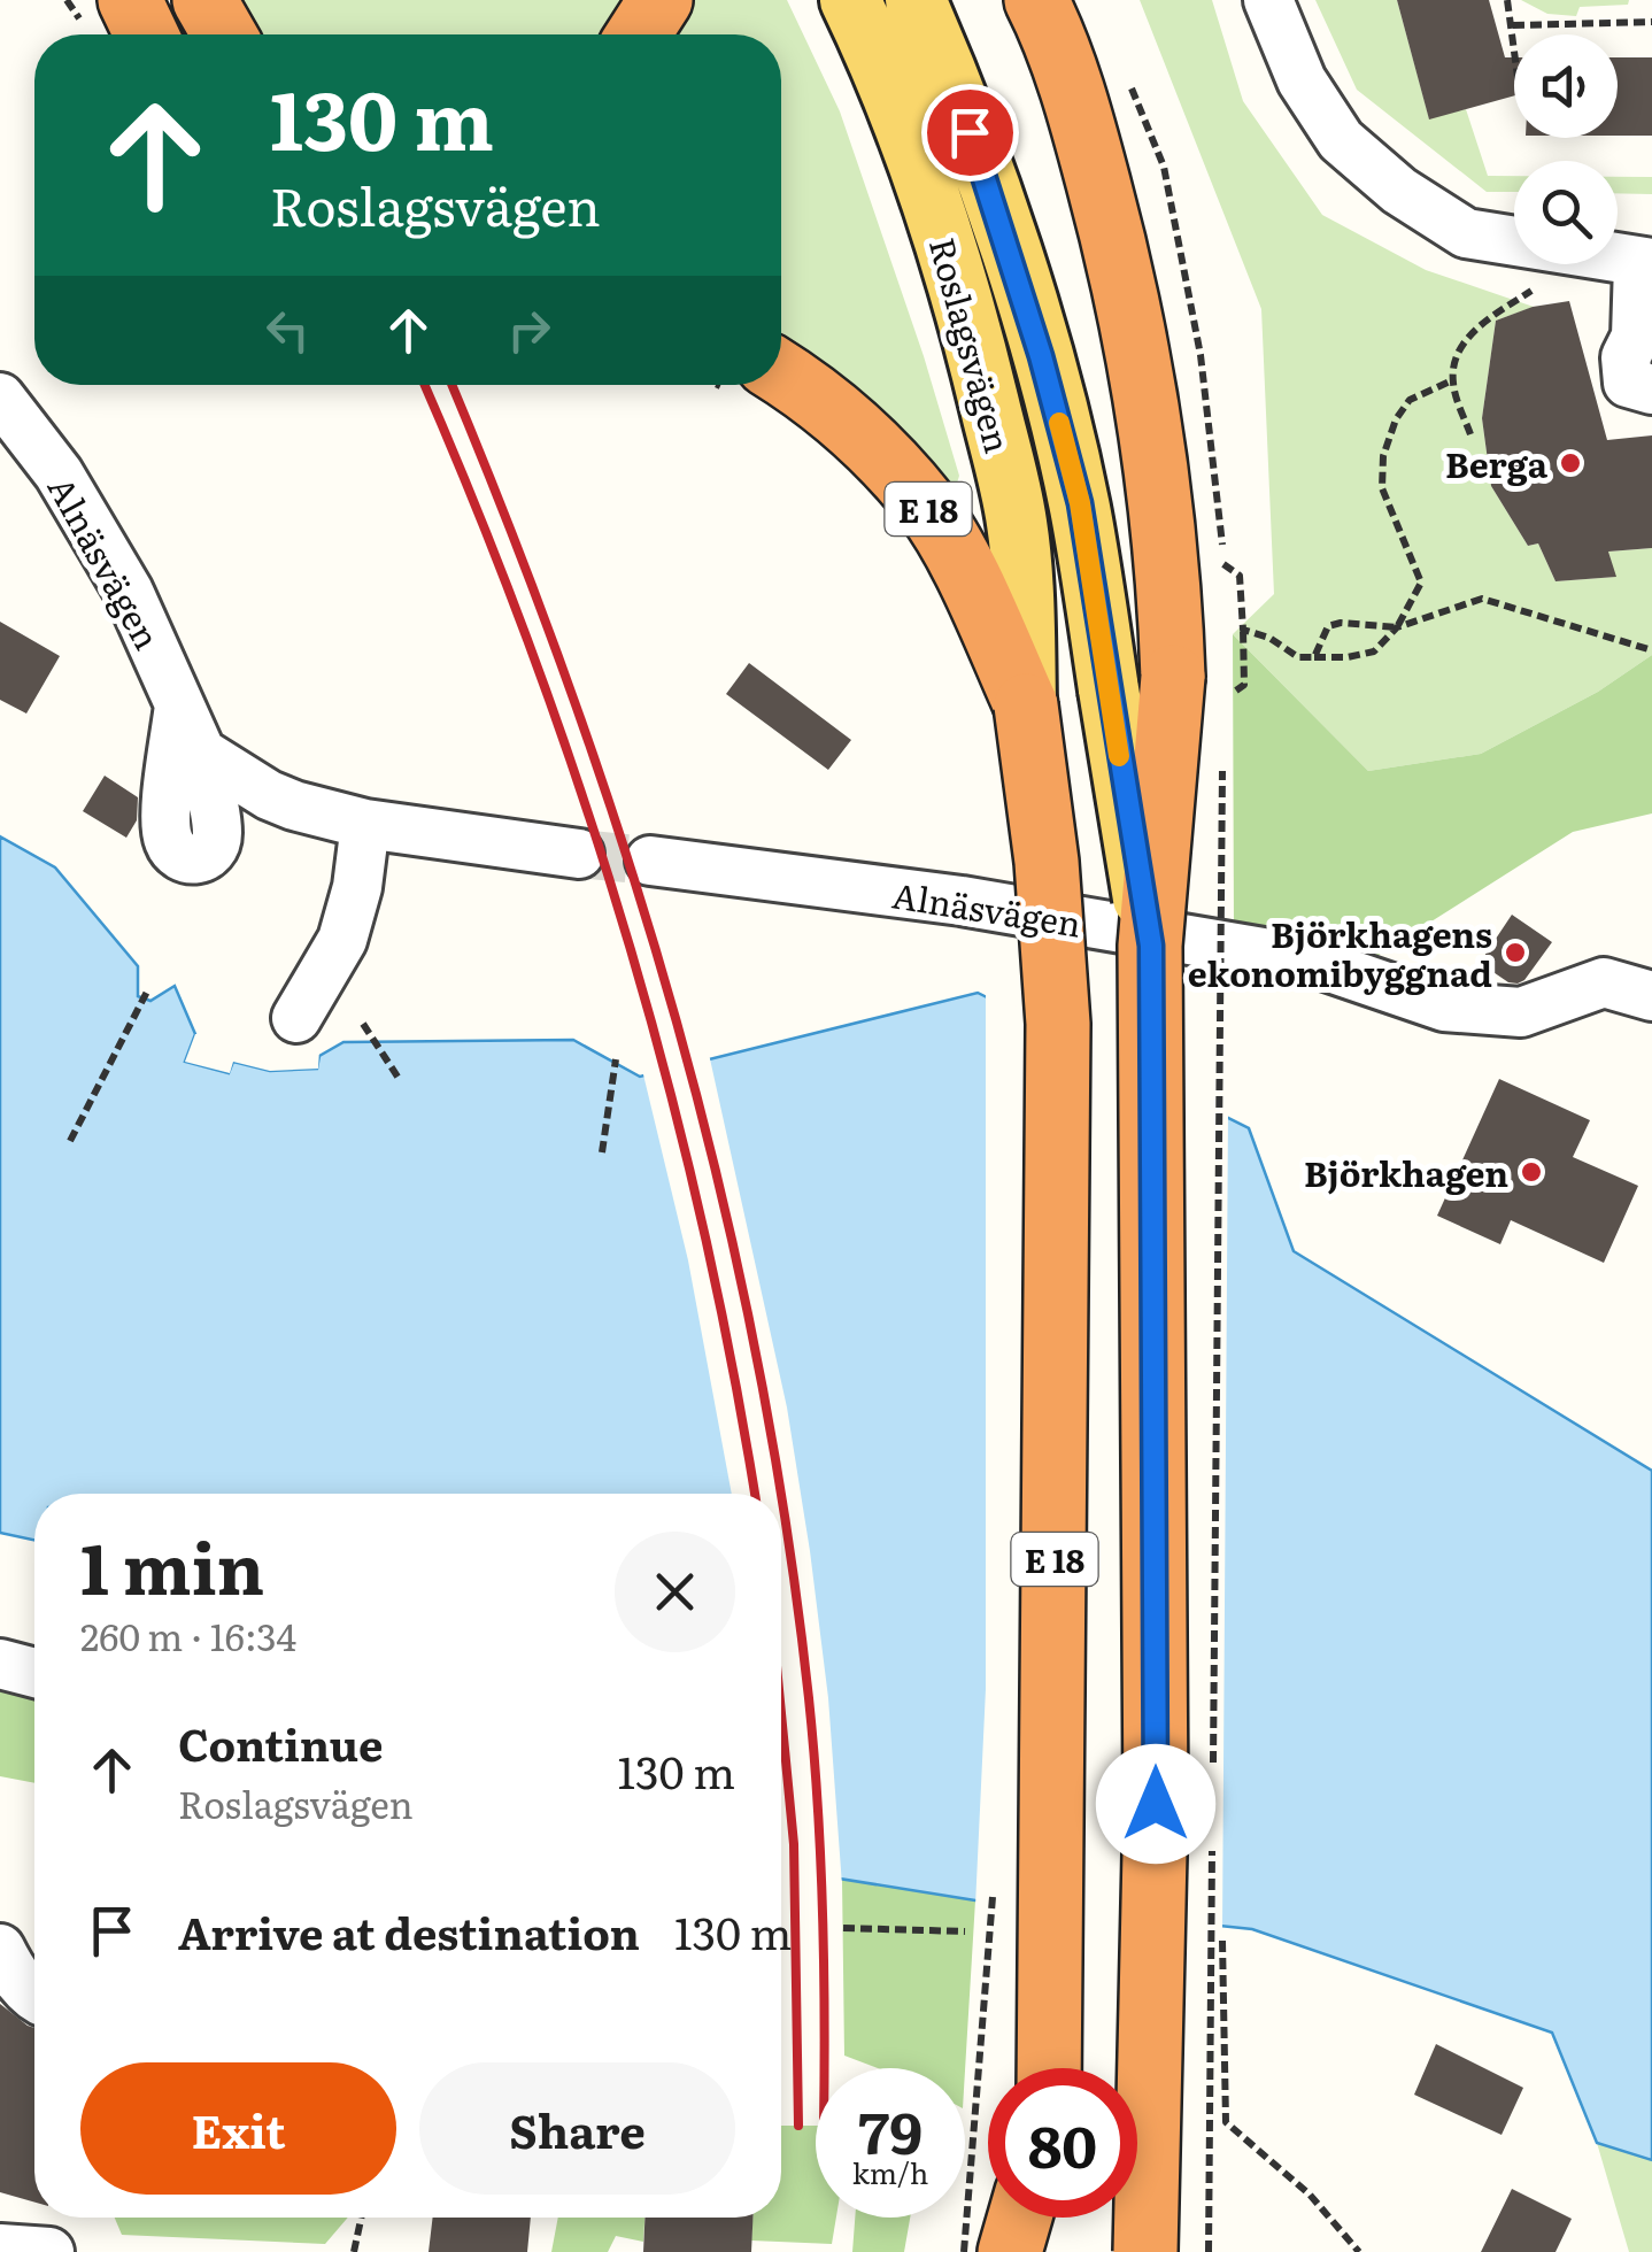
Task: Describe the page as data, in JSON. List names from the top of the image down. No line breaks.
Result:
{"streets":{"highway":["E 18"],"main road":["Roslagsvägen"],"street":["Alnäsvägen"]},"crossings":[["Roslagsvägen","E 18"]],"places":["Berga","Björkhagens ekonomibyggnad","Björkhagen"],"page":{"turn":["130 m","Roslagsvägen"],"heading":["1 min","260 m · 16:34"],"list":[{"name":"Continue","note":"Roslagsvägen","value":"130 m"},{"name":"Arrive at destination","value":"130 m"}],"buttons":["Exit","Share"],"speed":"79 km/h","limit":"80"}}
